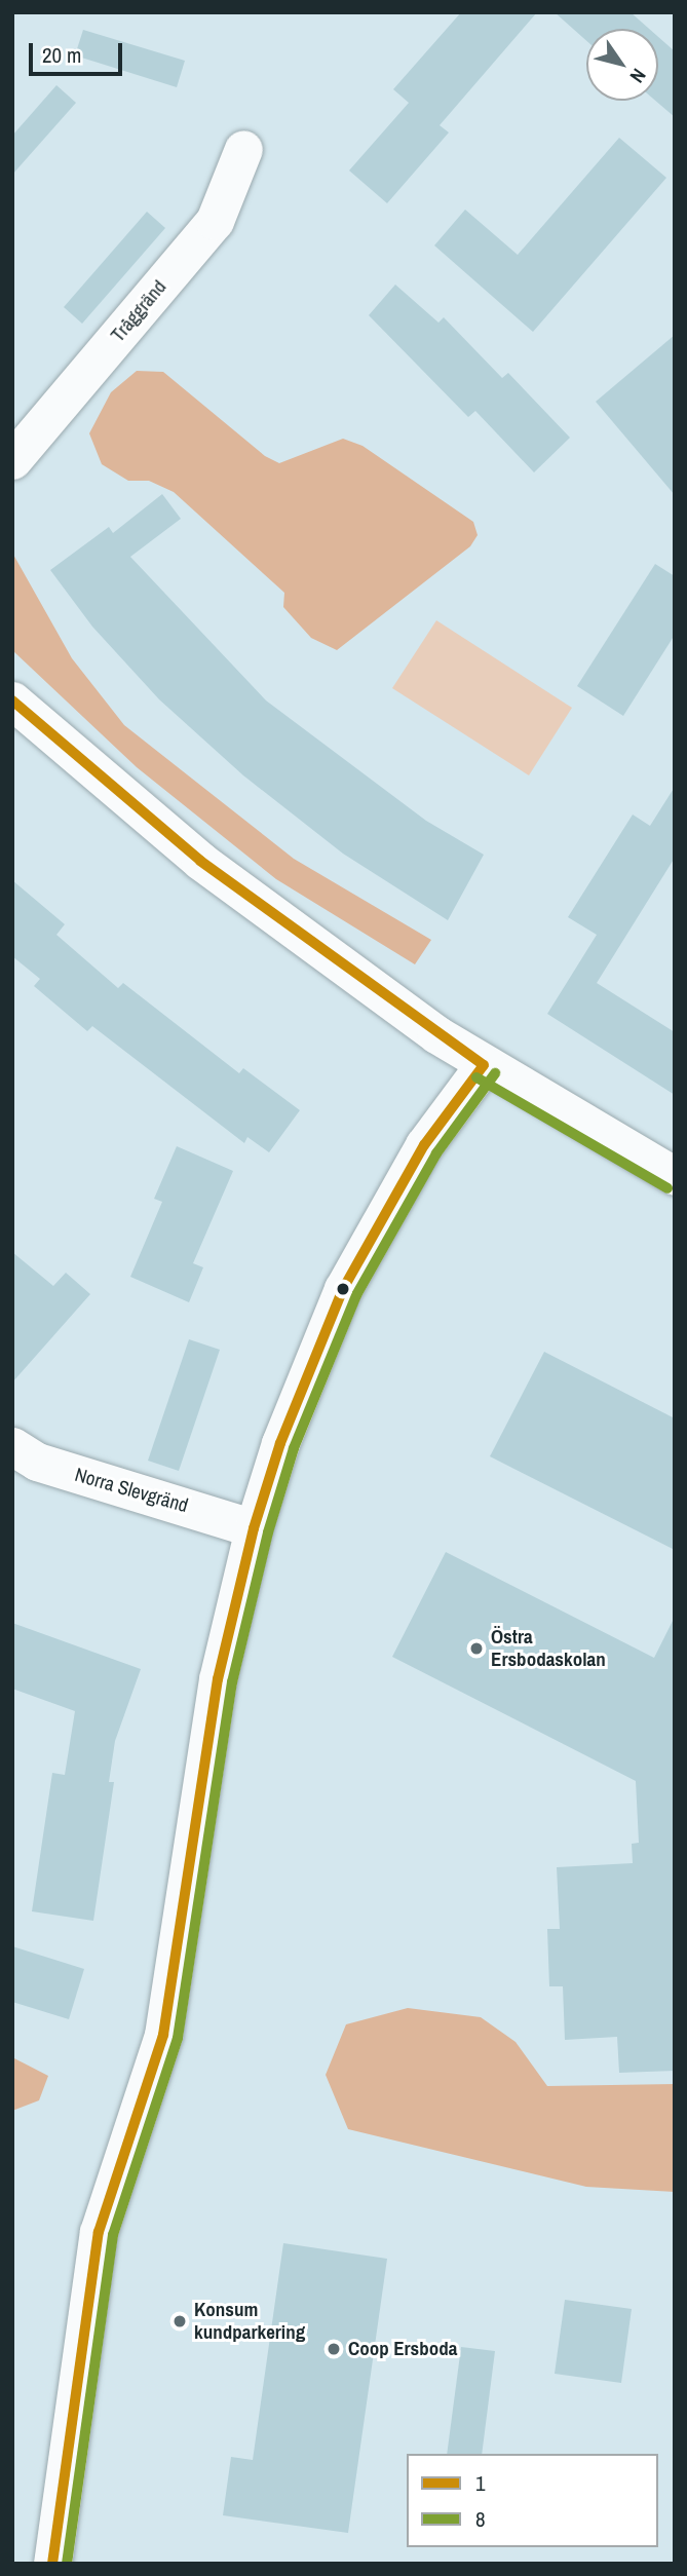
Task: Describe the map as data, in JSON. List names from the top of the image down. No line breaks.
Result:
{"streets":{"street":["Tråggränd","Norra Slevgränd"]},"places":["Östra Ersbodaskolan","Konsum kundparkering","Coop Ersboda"],"lines":["transit line 1","transit line 8"],"legend":["1","8"],"scale_bar":"20 m","north":"bottom right"}
